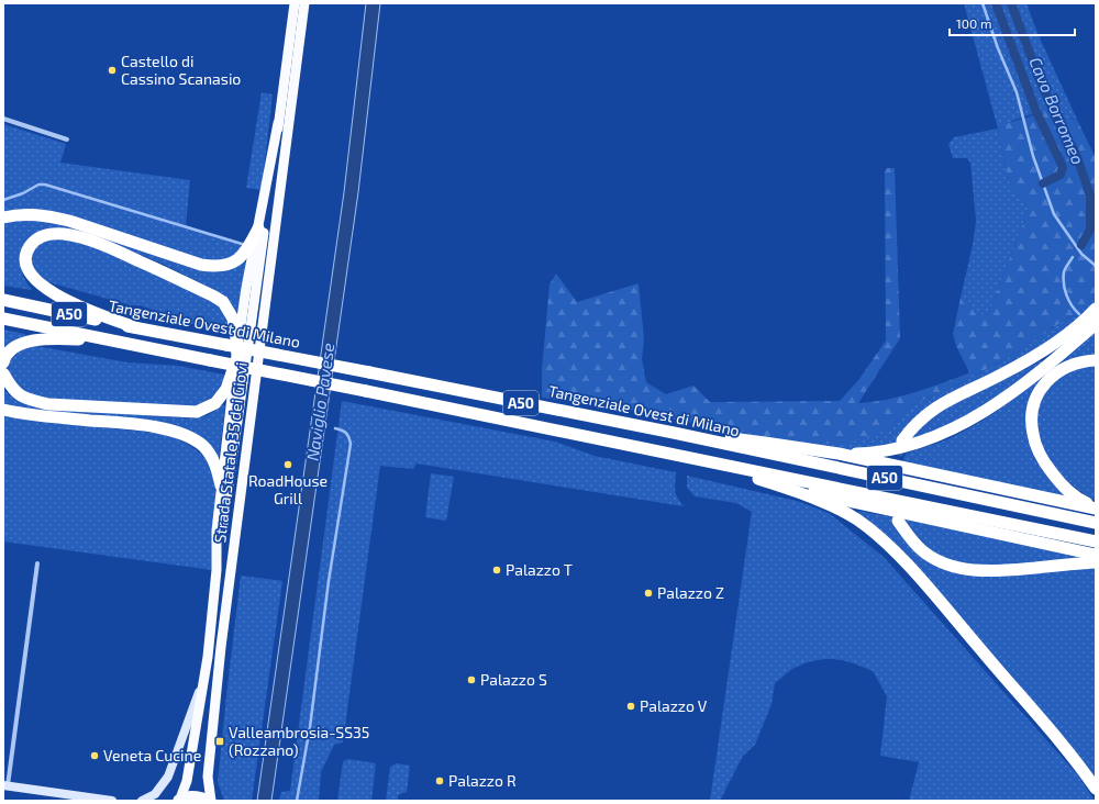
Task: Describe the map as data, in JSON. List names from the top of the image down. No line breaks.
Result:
{"streets":{"highway":["A50","Tangenziale Ovest di Milano"],"main road":["Strada Statale 35 dei Giovi"]},"water":["Cavo Borromeo","Naviglio Pavese"],"places":{"other":["Castello di Cassino Scanasio","RoadHouse Grill","Palazzo T","Palazzo Z","Palazzo S","Palazzo V","Veneta Cucine","Palazzo R"],"transit":["Valleambrosia-SS35 (Rozzano)"]},"scale_bar":"100 m"}
